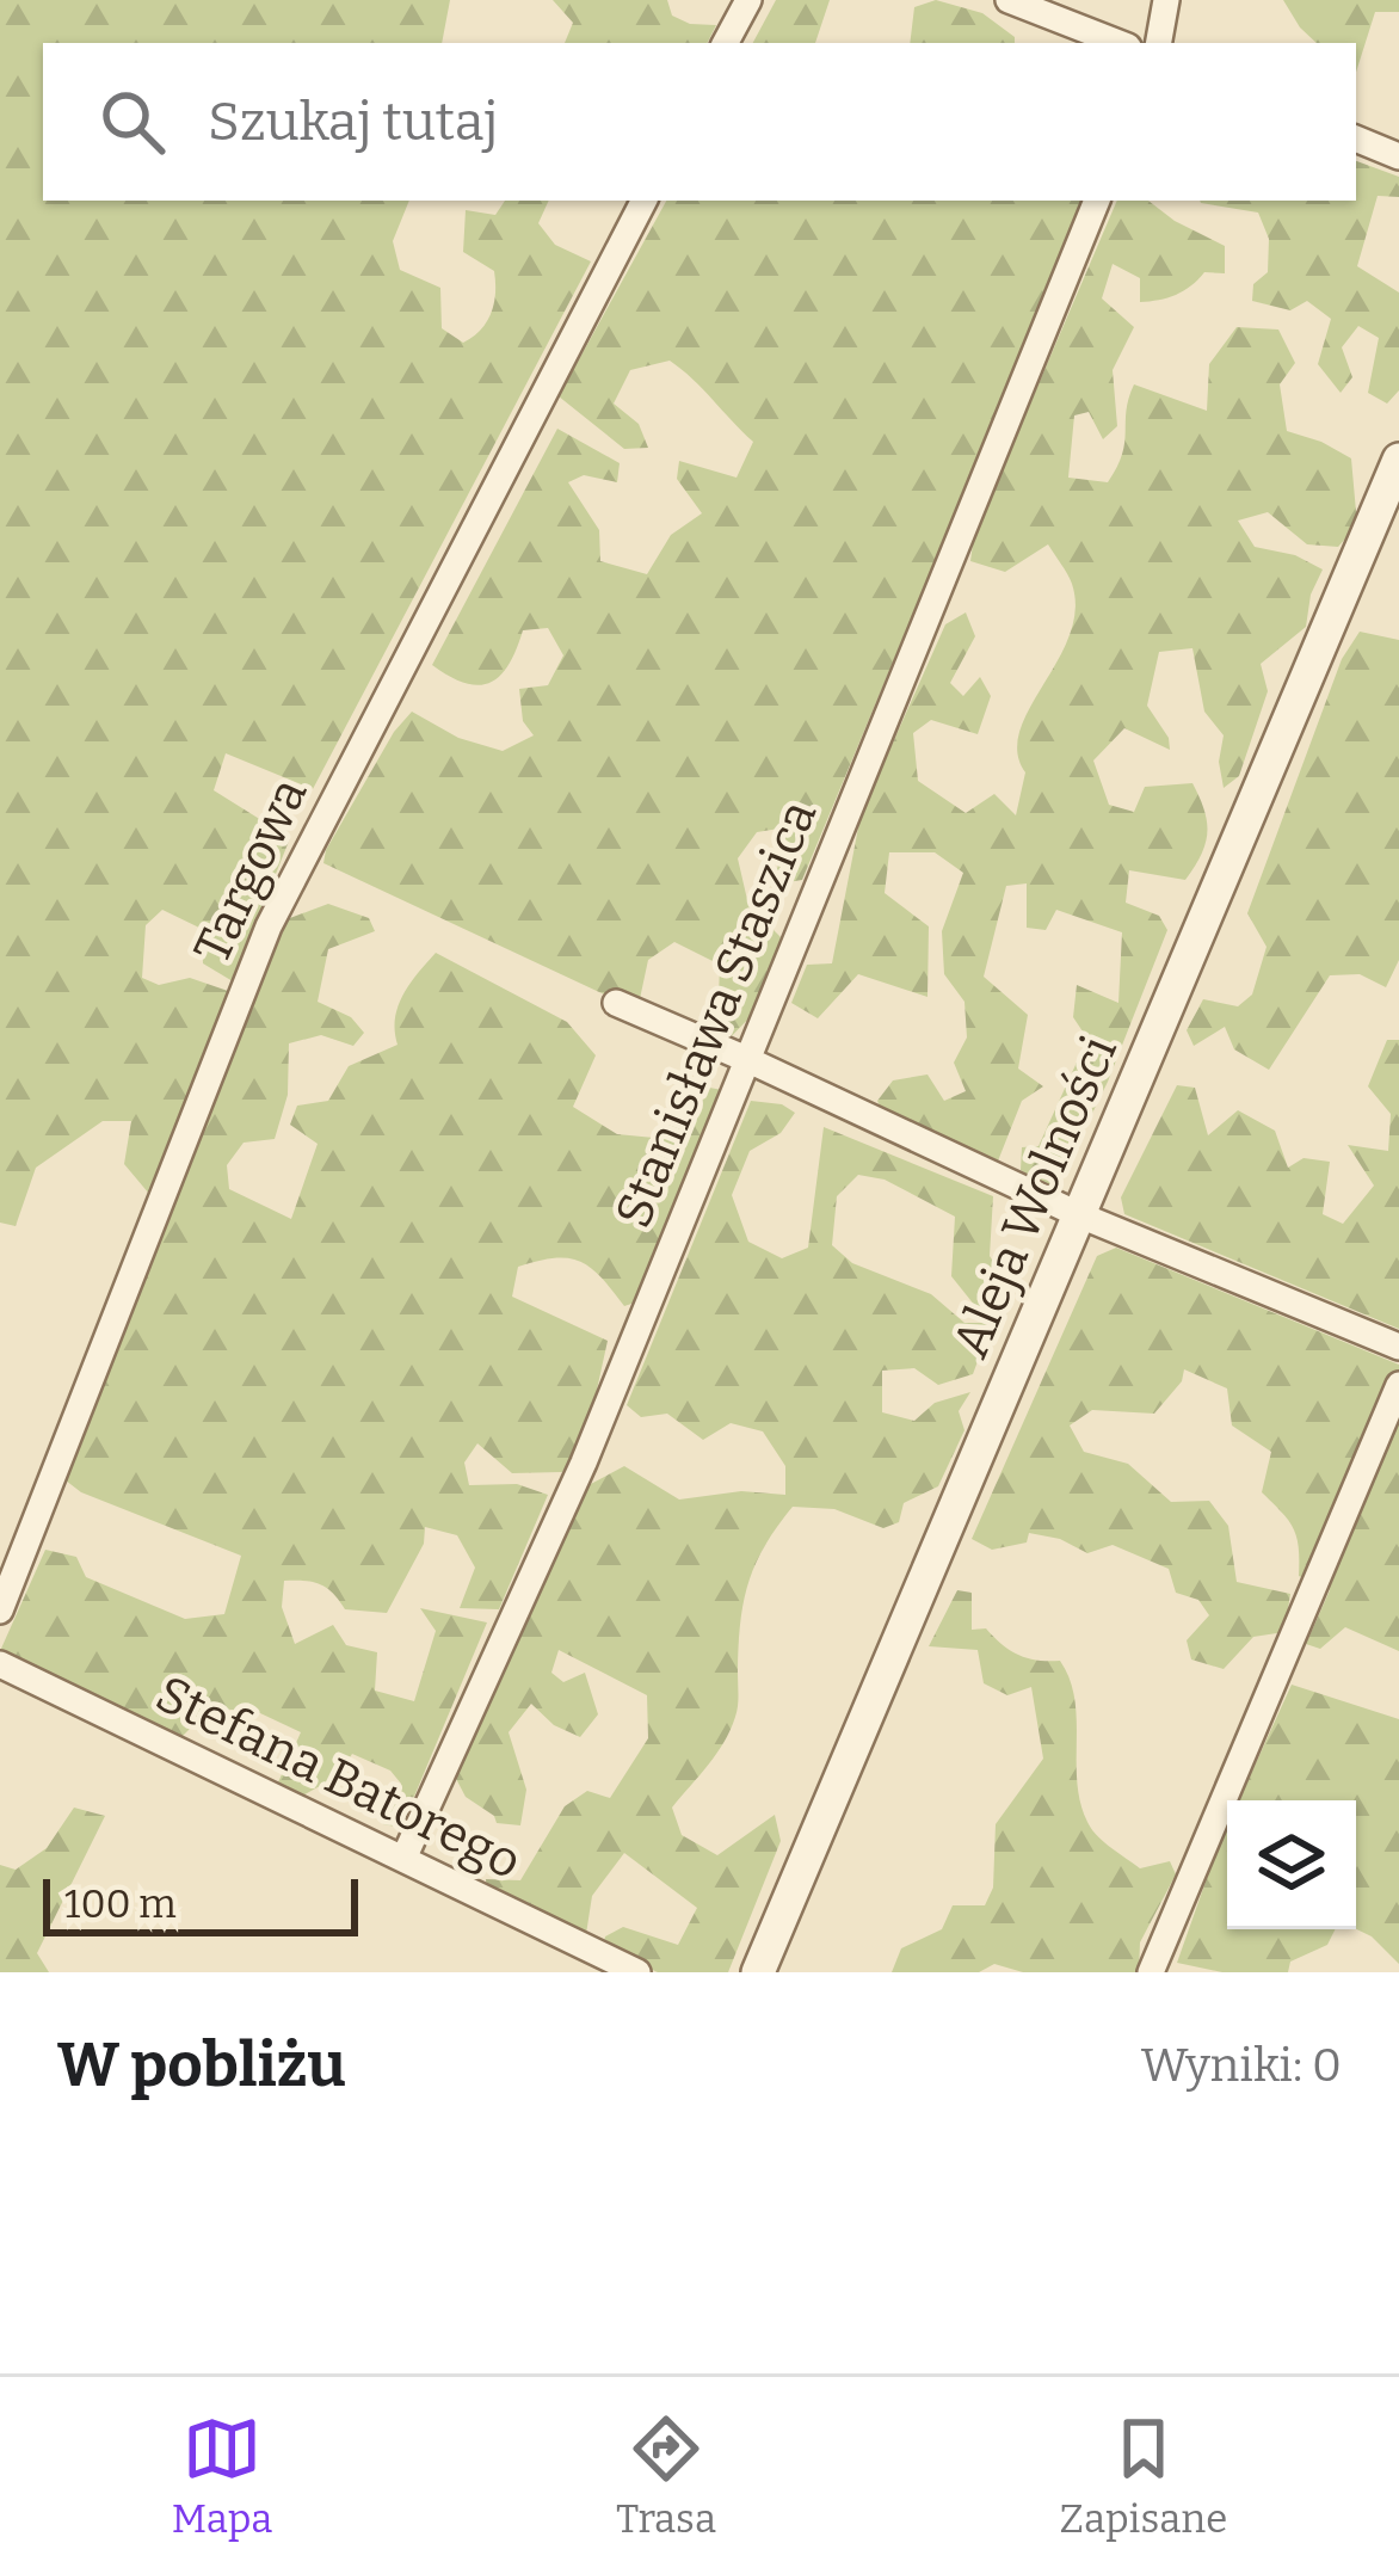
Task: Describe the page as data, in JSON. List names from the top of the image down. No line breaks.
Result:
{"streets":{"street":["Targowa","Stanisława Staszica","Aleja Wolności","Stefana Batorego"]},"crossings":[["Stanisława Staszica","Stefana Batorego"]],"scale_bar":"100 m","page":{"search":"Szukaj tutaj","scale":"100 m","heading":["W pobliżu","Wyniki: 0"],"nav":["Mapa","Trasa","Zapisane"]}}
